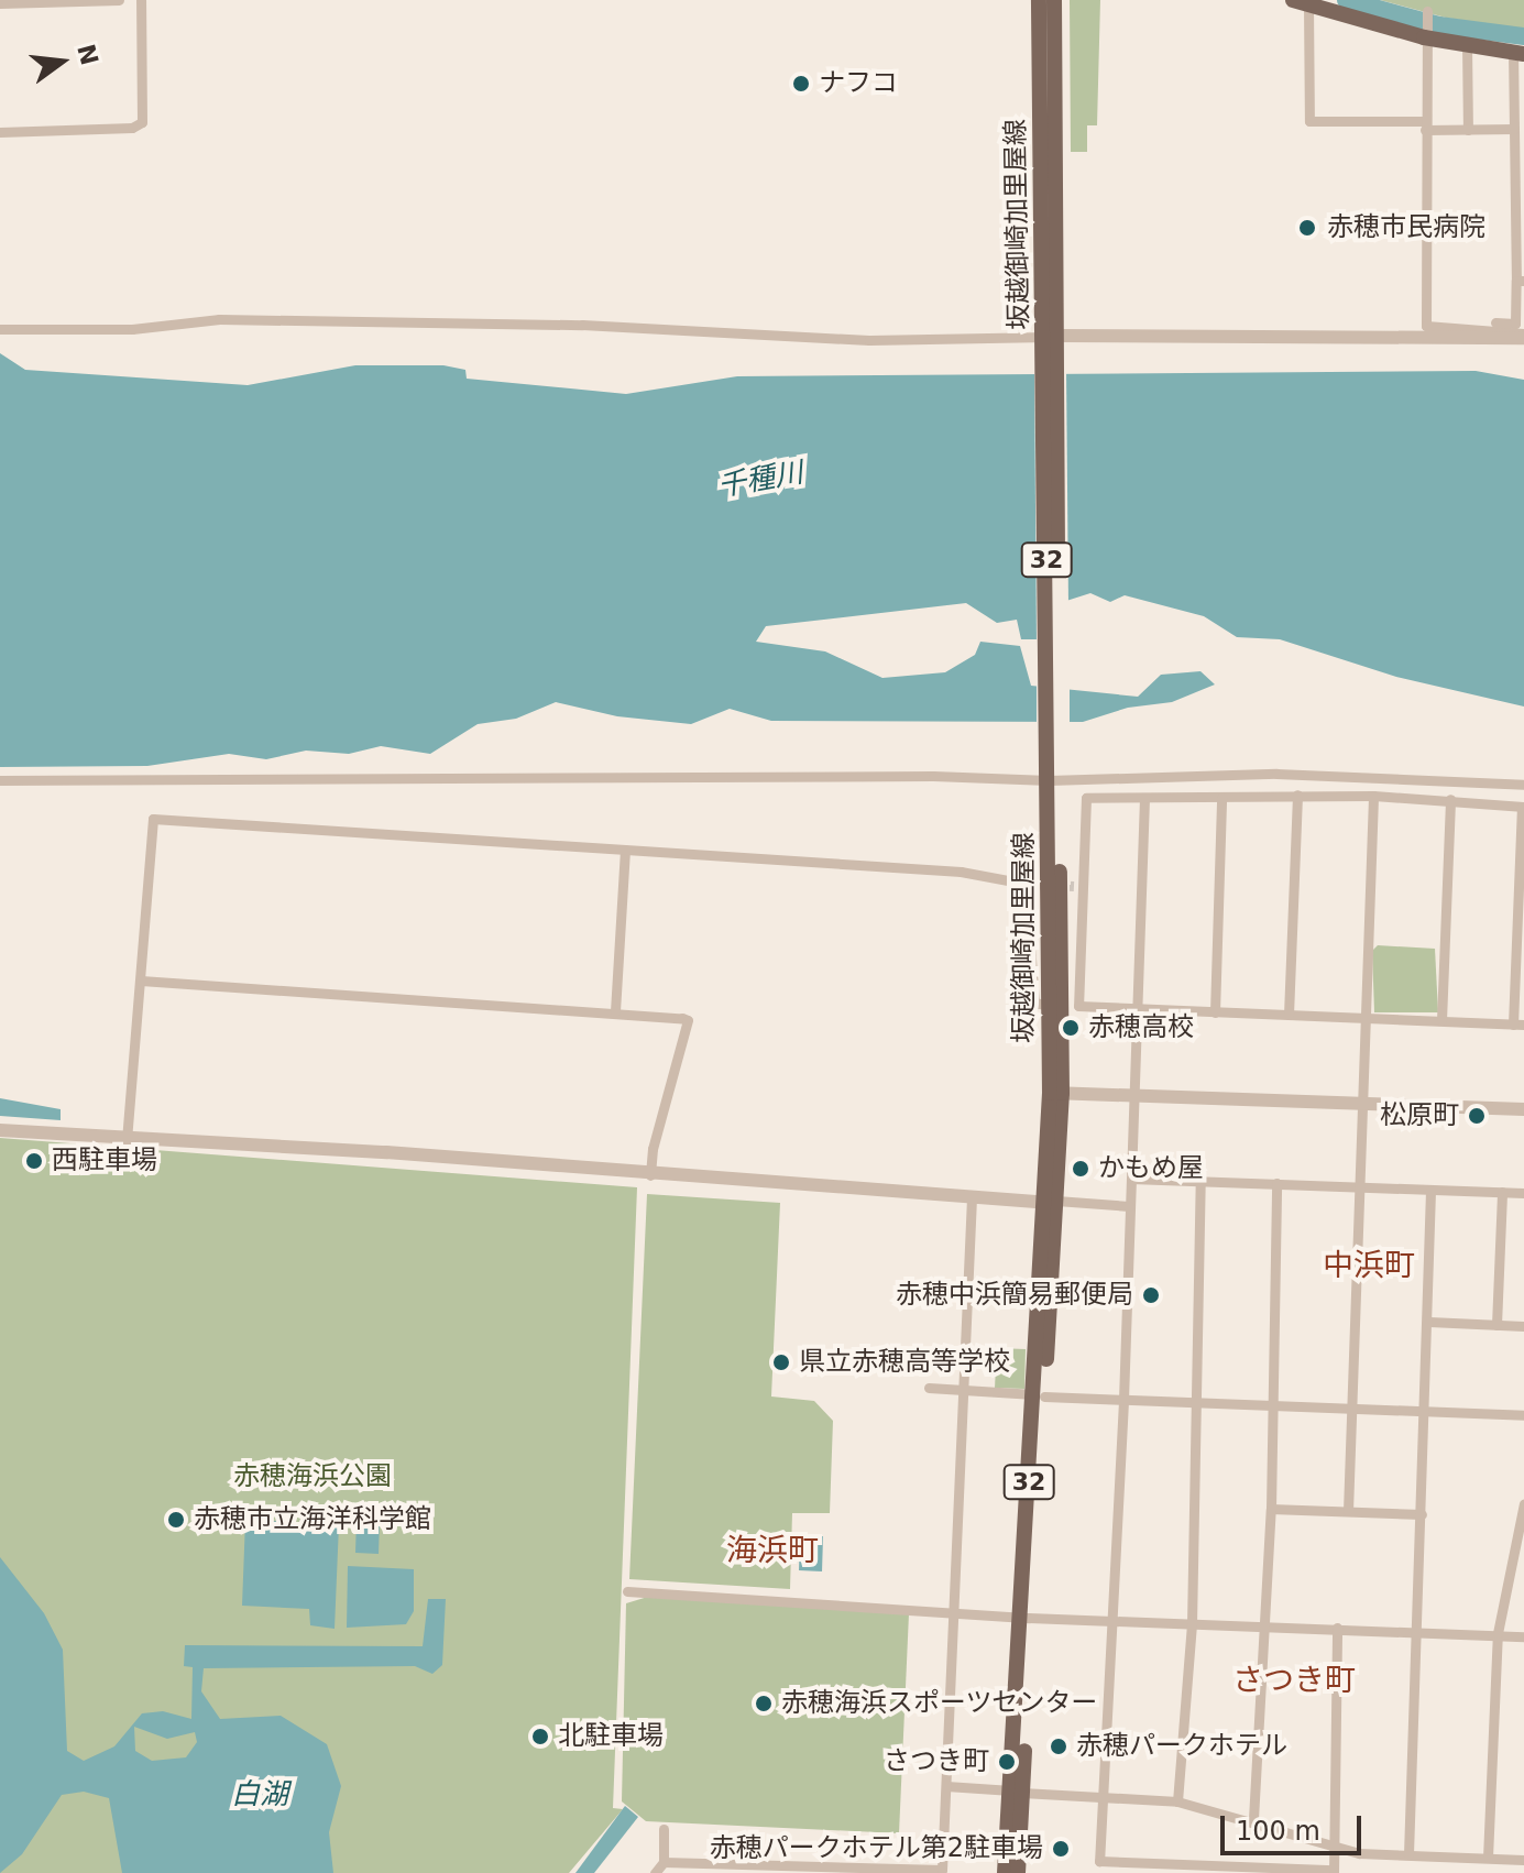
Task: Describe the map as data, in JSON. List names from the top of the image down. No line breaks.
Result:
{"streets":{"main road":["坂越御崎加里屋線","32"]},"districts":["中浜町","海浜町","さつき町"],"water":["千種川","白湖"],"parks":["赤穂海浜公園"],"places":["ナフコ","赤穂市民病院","赤穂高校","松原町","西駐車場","かもめ屋","赤穂中浜簡易郵便局","県立赤穂高等学校","赤穂市立海洋科学館","赤穂海浜スポーツセンター","北駐車場","赤穂パークホテル","さつき町","赤穂パークホテル第2駐車場"],"scale_bar":"100 m","north":"right"}
